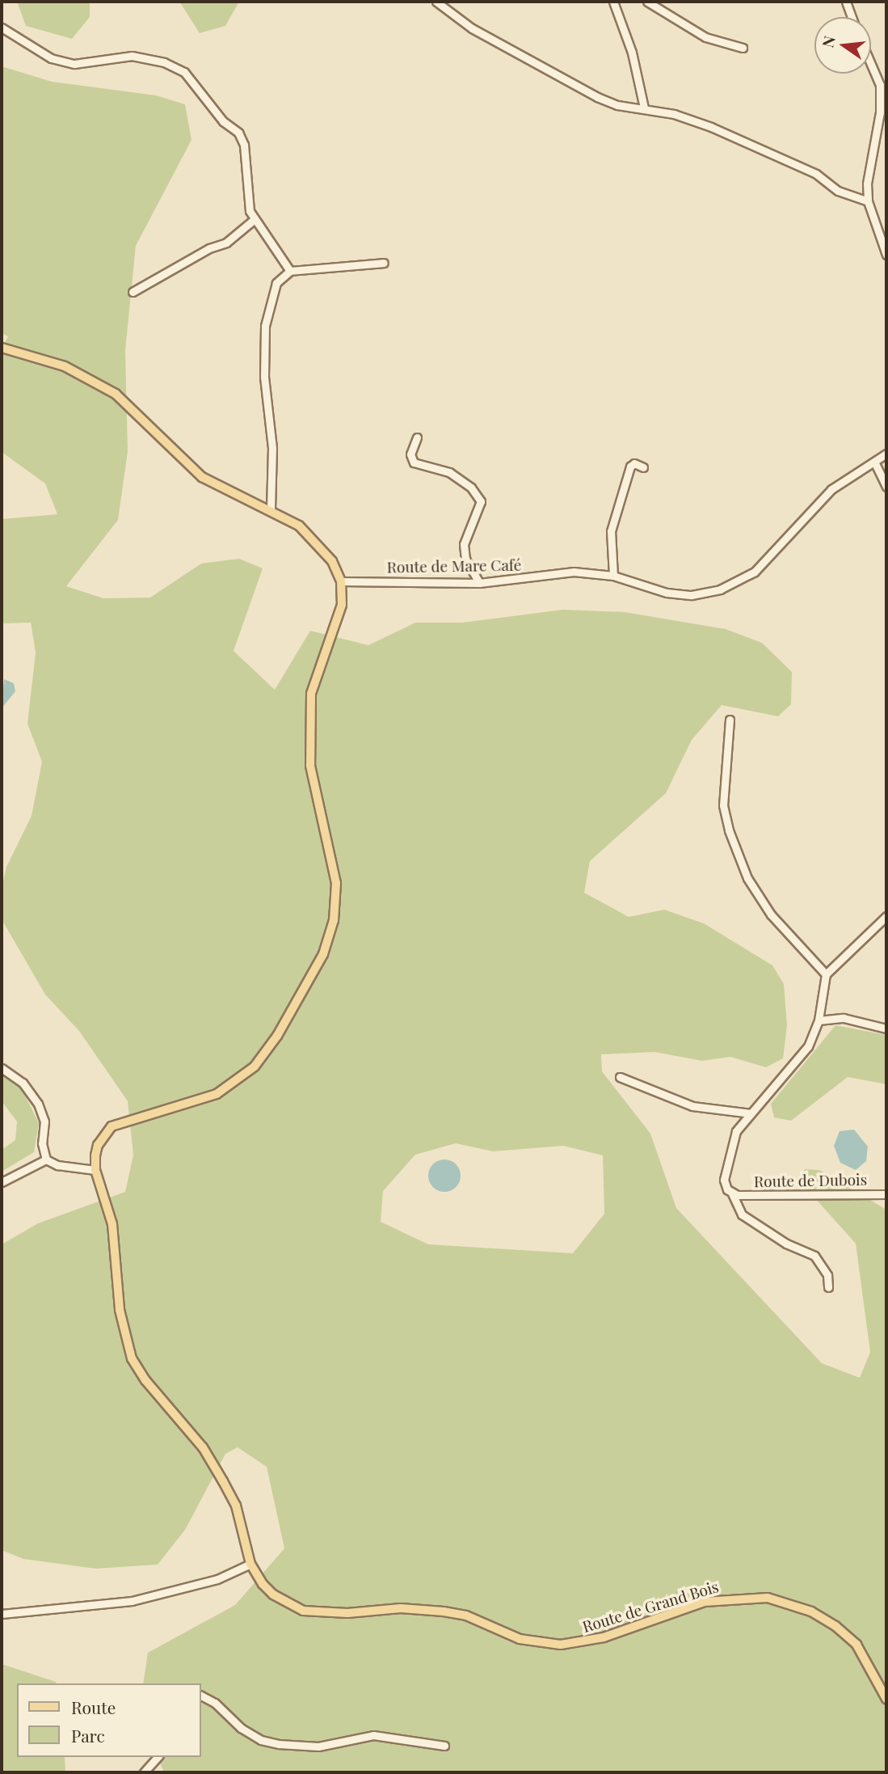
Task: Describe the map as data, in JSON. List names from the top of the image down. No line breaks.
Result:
{"streets":{"main road":["Route de Grand Bois"],"street":["Route de Mare Café","Route de Dubois"]},"crossings":[["Route de Mare Café","Route de Grand Bois"]],"legend":["Route","Parc"],"north":"left"}
